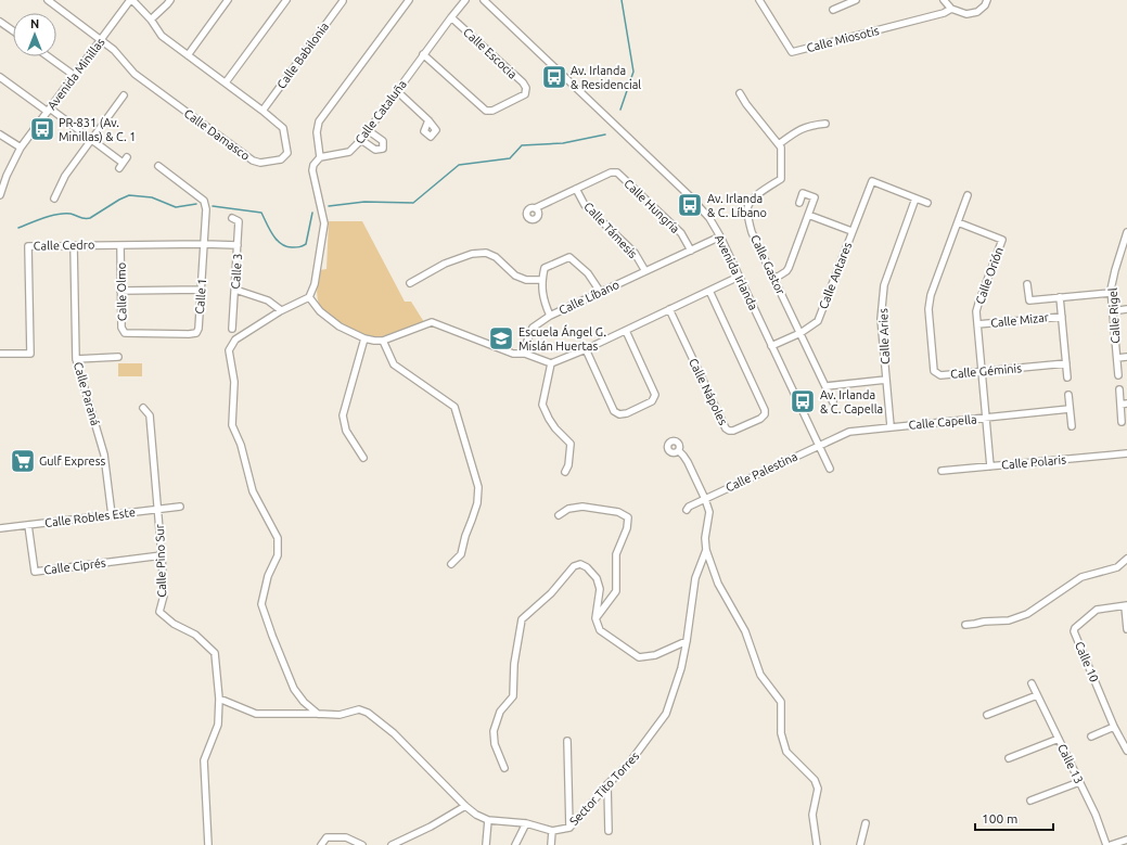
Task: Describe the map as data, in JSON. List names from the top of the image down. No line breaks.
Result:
{"streets":{"street":["Calle Miosotis","Calle Escocia","Calle Babilonia","Avenida Minillas","Calle Cataluña","Calle Damasco","Calle Hungría","Calle Támesis","Calle Cedro","Calle Gastor","Calle 3","Avenida Irlanda","Calle Antares","Calle Orión","Calle Olmo","Calle 1","Calle Líbano","Calle Rigel","Calle Mizar","Calle Aries","Calle Géminis","Calle Nápoles","Calle Paraná","Calle Capella","Calle Polaris","Calle Palestina","Calle Robles Este","Calle Pino Sur","Calle Ciprés","Calle 10","Calle 13","Sector Tito Torres"]},"crossings":[["Calle Escocia","Calle Cataluña"],["Calle Babilonia","Calle Damasco"],["Avenida Minillas","Calle Damasco"],["Calle Hungría","Calle Támesis"],["Calle Hungría","Calle Líbano"],["Calle Támesis","Calle Líbano"],["Calle Cedro","Calle 3"],["Calle Cedro","Calle Olmo"],["Calle Cedro","Calle 1"],["Calle Cedro","Calle Paraná"],["Calle Gastor","Calle Antares"],["Avenida Irlanda","Calle Antares"],["Avenida Irlanda","Calle Líbano"],["Avenida Irlanda","Calle Capella"],["Avenida Irlanda","Calle Palestina"],["Calle Antares","Calle Aries"],["Calle Orión","Calle Mizar"],["Calle Orión","Calle Géminis"],["Calle Orión","Calle Capella"],["Calle Orión","Calle Polaris"],["Calle Olmo","Calle 1"],["Calle Aries","Calle Capella"],["Calle Paraná","Calle Robles Este"],["Calle Capella","Calle Palestina"],["Calle Robles Este","Calle Pino Sur"],["Calle Robles Este","Calle Ciprés"],["Calle Pino Sur","Calle Ciprés"],["Calle Pino Sur","Sector Tito Torres"]],"places":{"bus stop":["Av. Irlanda & Residencial","PR-831 (Av. Minillas) & C. 1","Av. Irlanda & C. Líbano","Av. Irlanda & C. Capella"],"school or university":["Escuela Ángel G. Mislán Huertas"],"supermarket":["Gulf Express"]},"scale_bar":"100 m","north":"top"}
